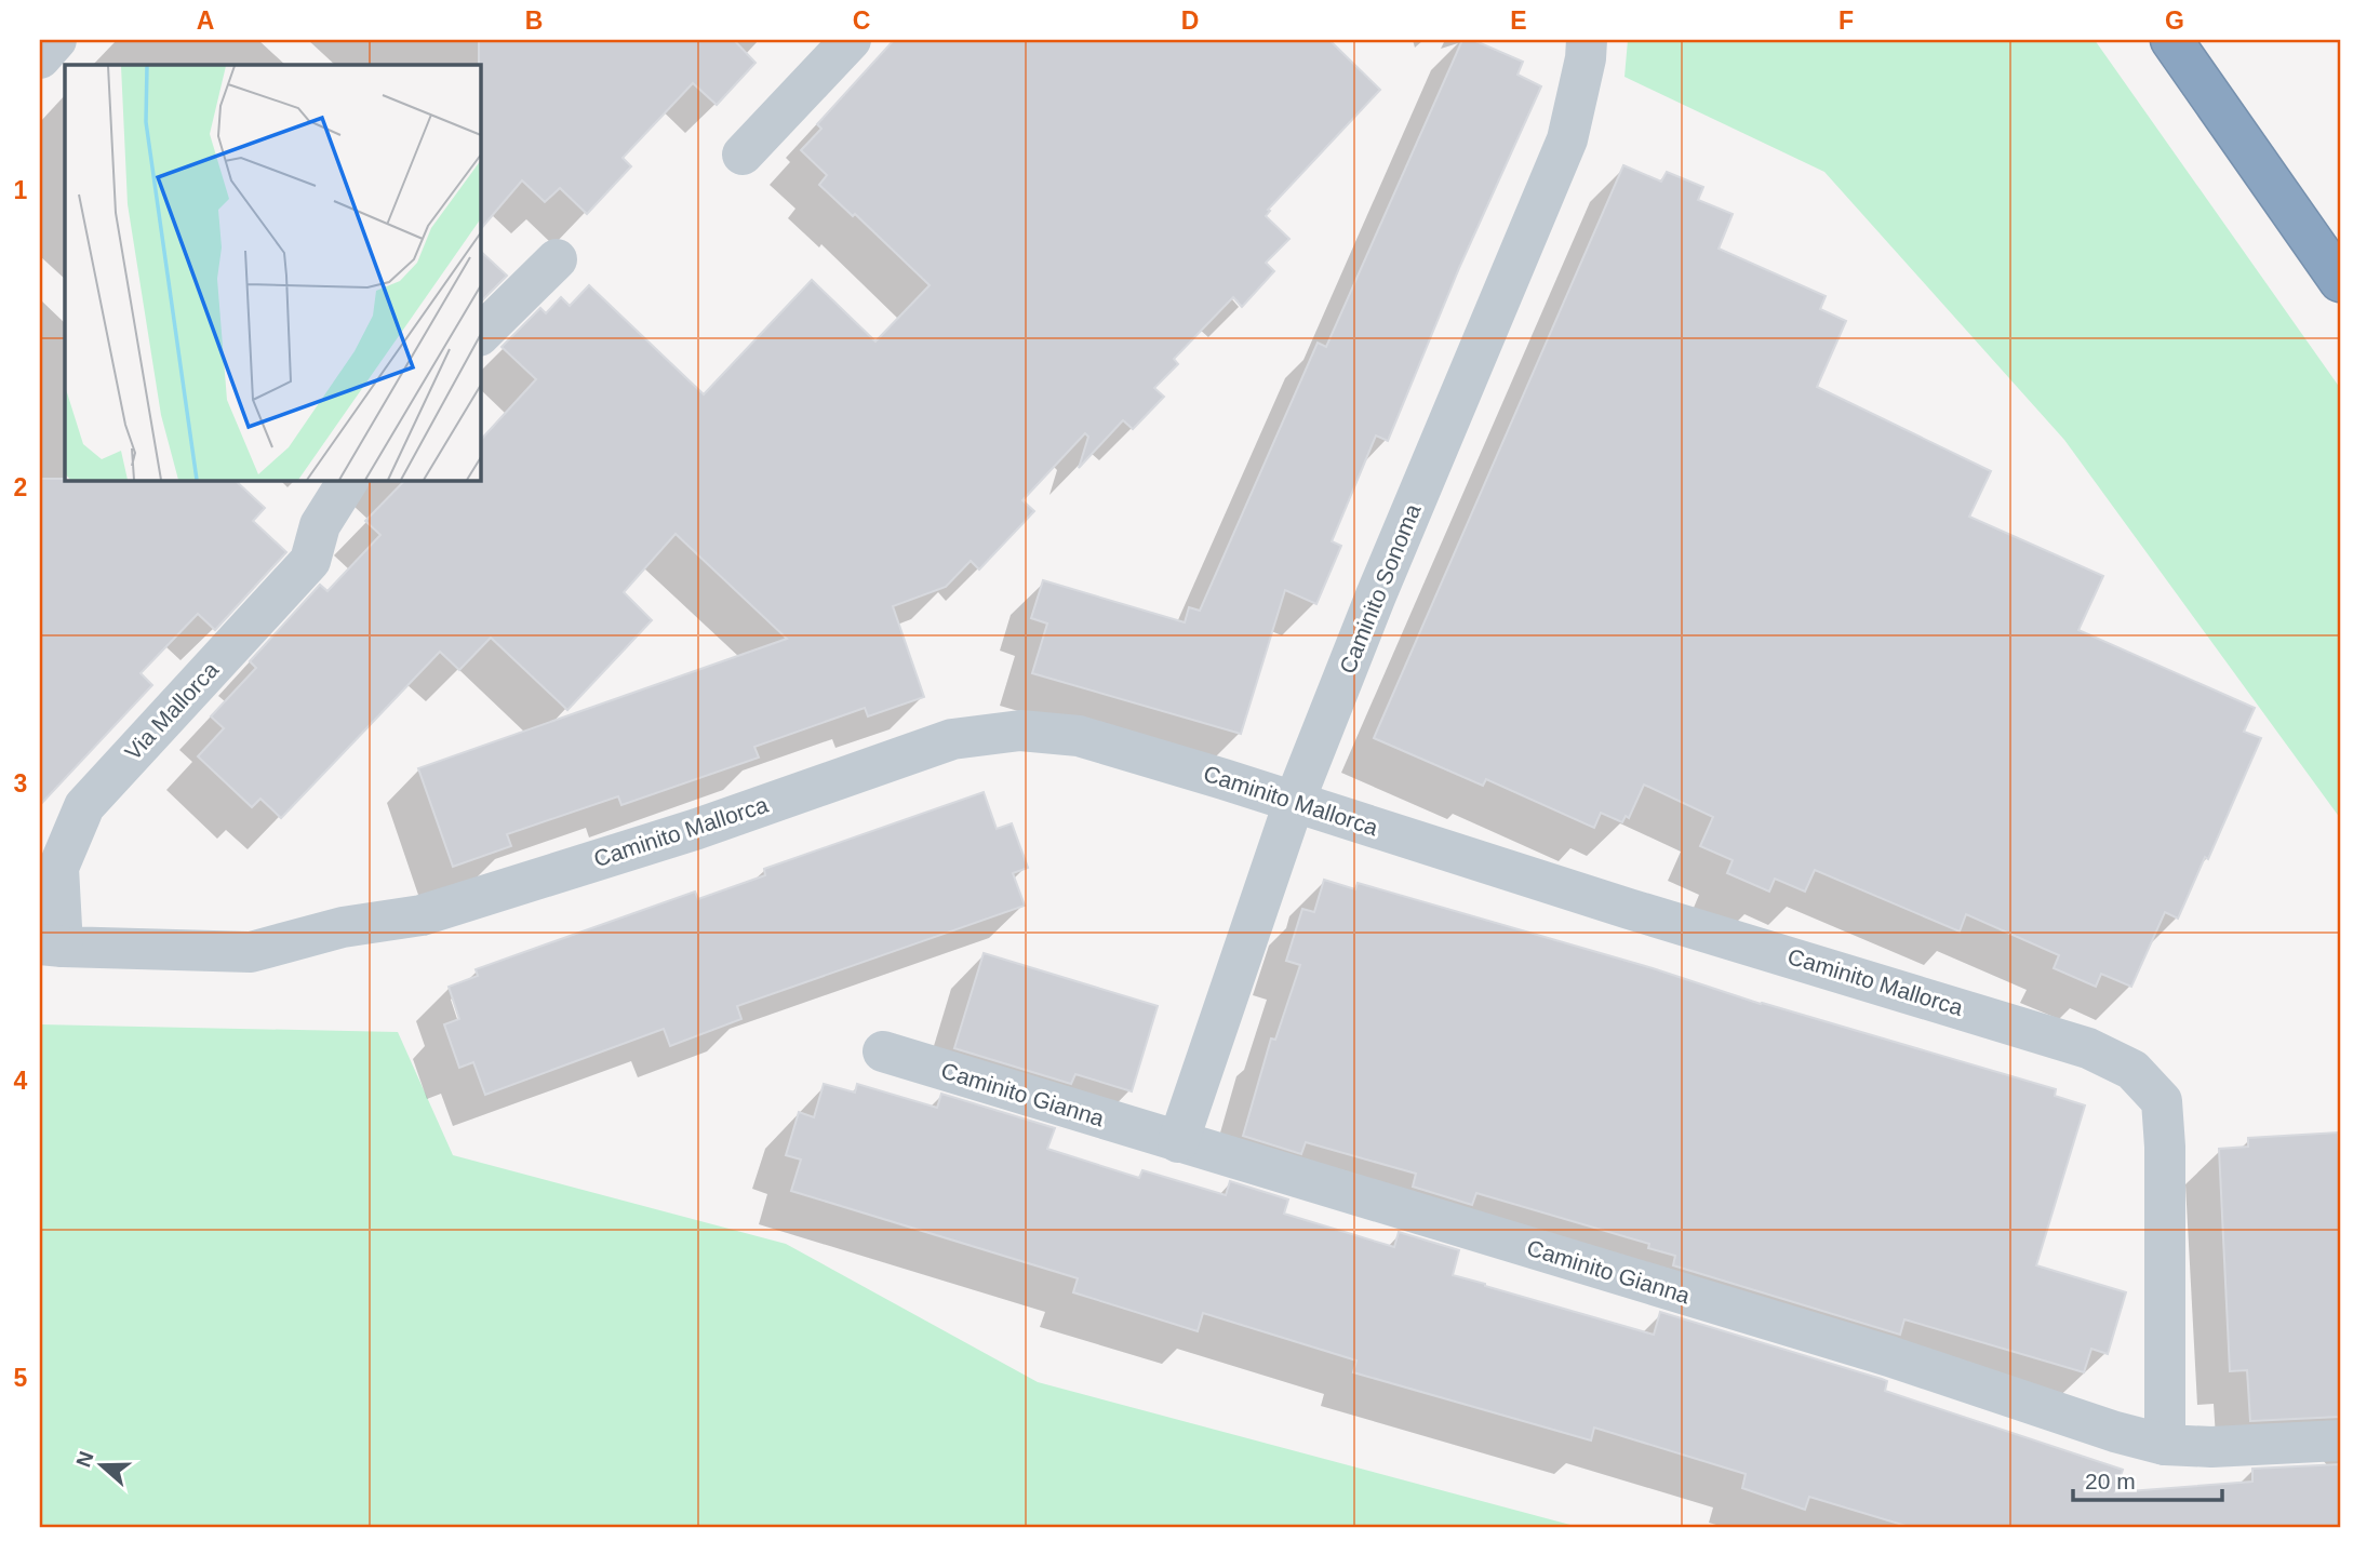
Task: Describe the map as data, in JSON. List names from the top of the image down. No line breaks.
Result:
{"streets":{"street":["Caminito Sonoma","Via Mallorca","Caminito Mallorca","Caminito Gianna"]},"crossings":[["Caminito Sonoma","Caminito Mallorca"],["Caminito Sonoma","Caminito Gianna"],["Via Mallorca","Caminito Mallorca"],["Caminito Mallorca","Caminito Gianna"]],"scale_bar":"20 m","north":"left","grid":{"columns":["A","B","C","D","E","F","G"],"rows":["1","2","3","4","5"]}}
